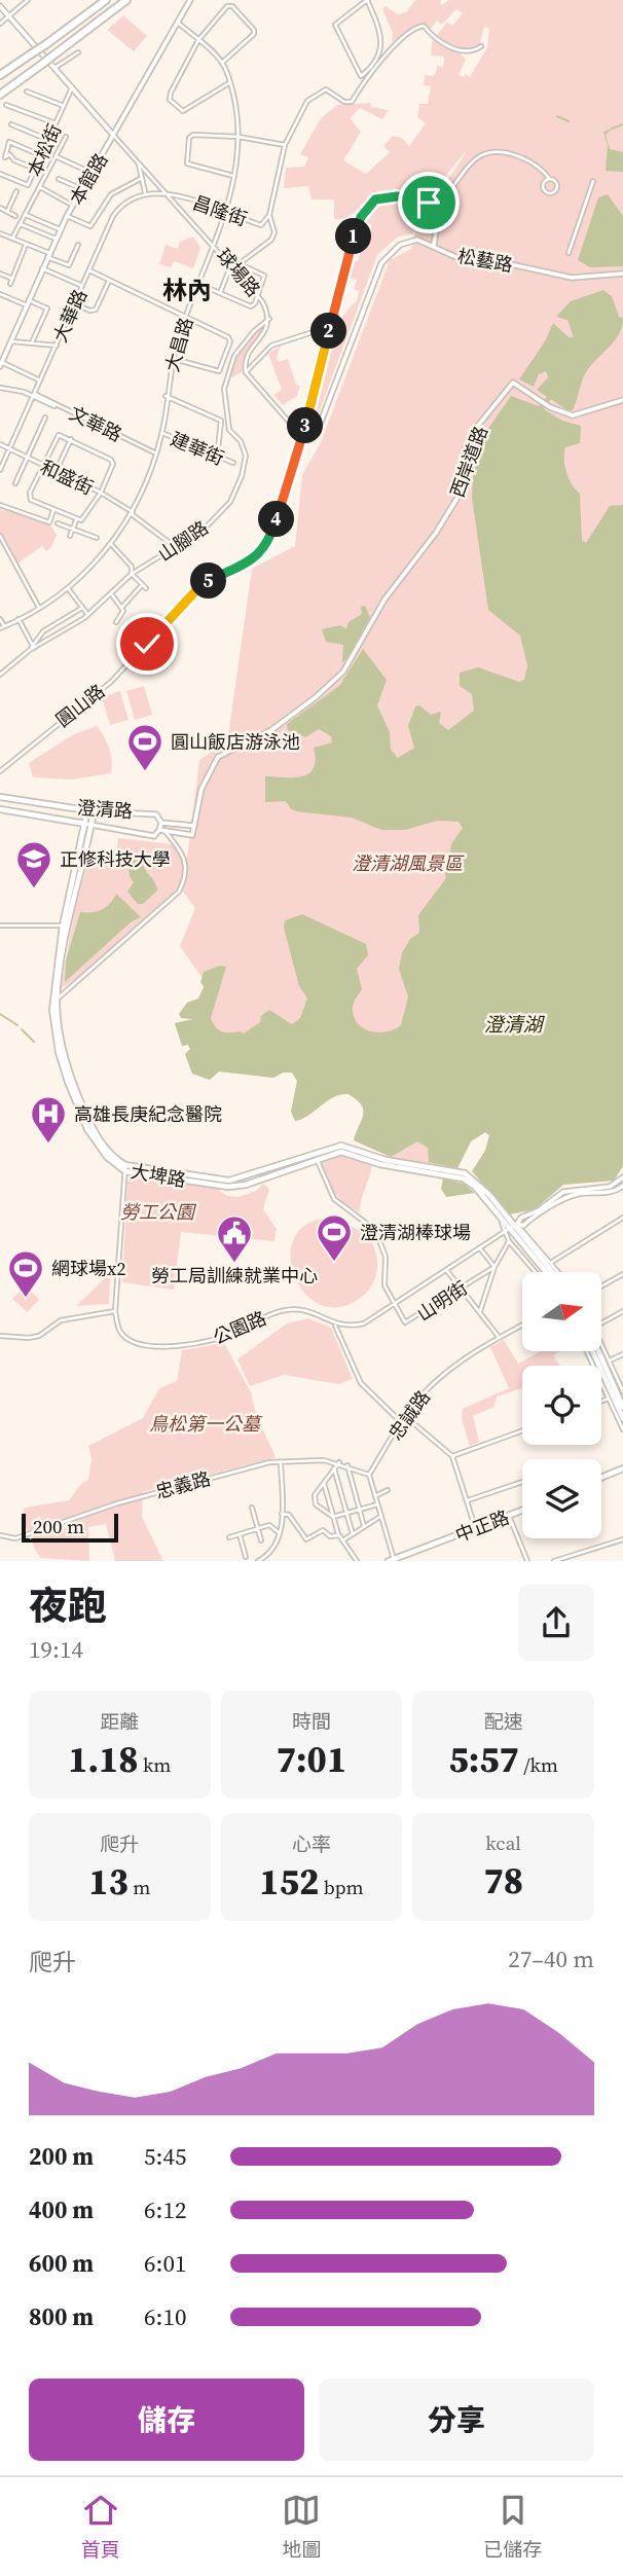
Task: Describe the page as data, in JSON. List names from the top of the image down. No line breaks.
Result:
{"streets":{"main road":["澄清路","大埤路","中正路"],"street":["本松街","本館路","昌隆街","松藝路","球場路","大華路","大昌路","文華路","建華街","西岸道路","和盛街","山腳路","圓山路","山明街","公園路","忠誠路","忠義路"]},"crossings":[["本松街","球場路"],["本館路","球場路"],["本館路","大昌路"],["昌隆街","球場路"],["昌隆街","大昌路"],["球場路","大昌路"],["球場路","山腳路"],["大華路","文華路"],["大華路","和盛街"],["大昌路","文華路"],["大昌路","建華街"],["大昌路","和盛街"],["和盛街","山腳路"],["澄清路","大埤路"],["忠誠路","忠義路"]],"districts":["林內"],"water":["澄清湖"],"parks":["澄清湖風景區","勞工公園","鳥松第一公墓"],"places":{"sports":["圓山飯店游泳池","澄清湖棒球場","網球場x2"],"school or university":["正修科技大學"],"hospital":["高雄長庚紀念醫院"],"public building":["勞工局訓練就業中心"]},"scale_bar":"200 m","north":"right","page":{"pins":["1","2","3","4","5"],"scale":"200 m","heading":["夜跑","19:14"],"stats":[["距離","1.18 km"],["時間","7:01"],["配速","5:57 /km"],["爬升","13 m"],["心率","152 bpm"],["kcal","78"]],"chart":["爬升","27–40 m"],"list":[{"name":"200 m","note":"5:45"},{"name":"400 m","note":"6:12"},{"name":"600 m","note":"6:01"},{"name":"800 m","note":"6:10"}],"buttons":["儲存","分享"],"tabs":["首頁","地圖","已儲存"]}}
